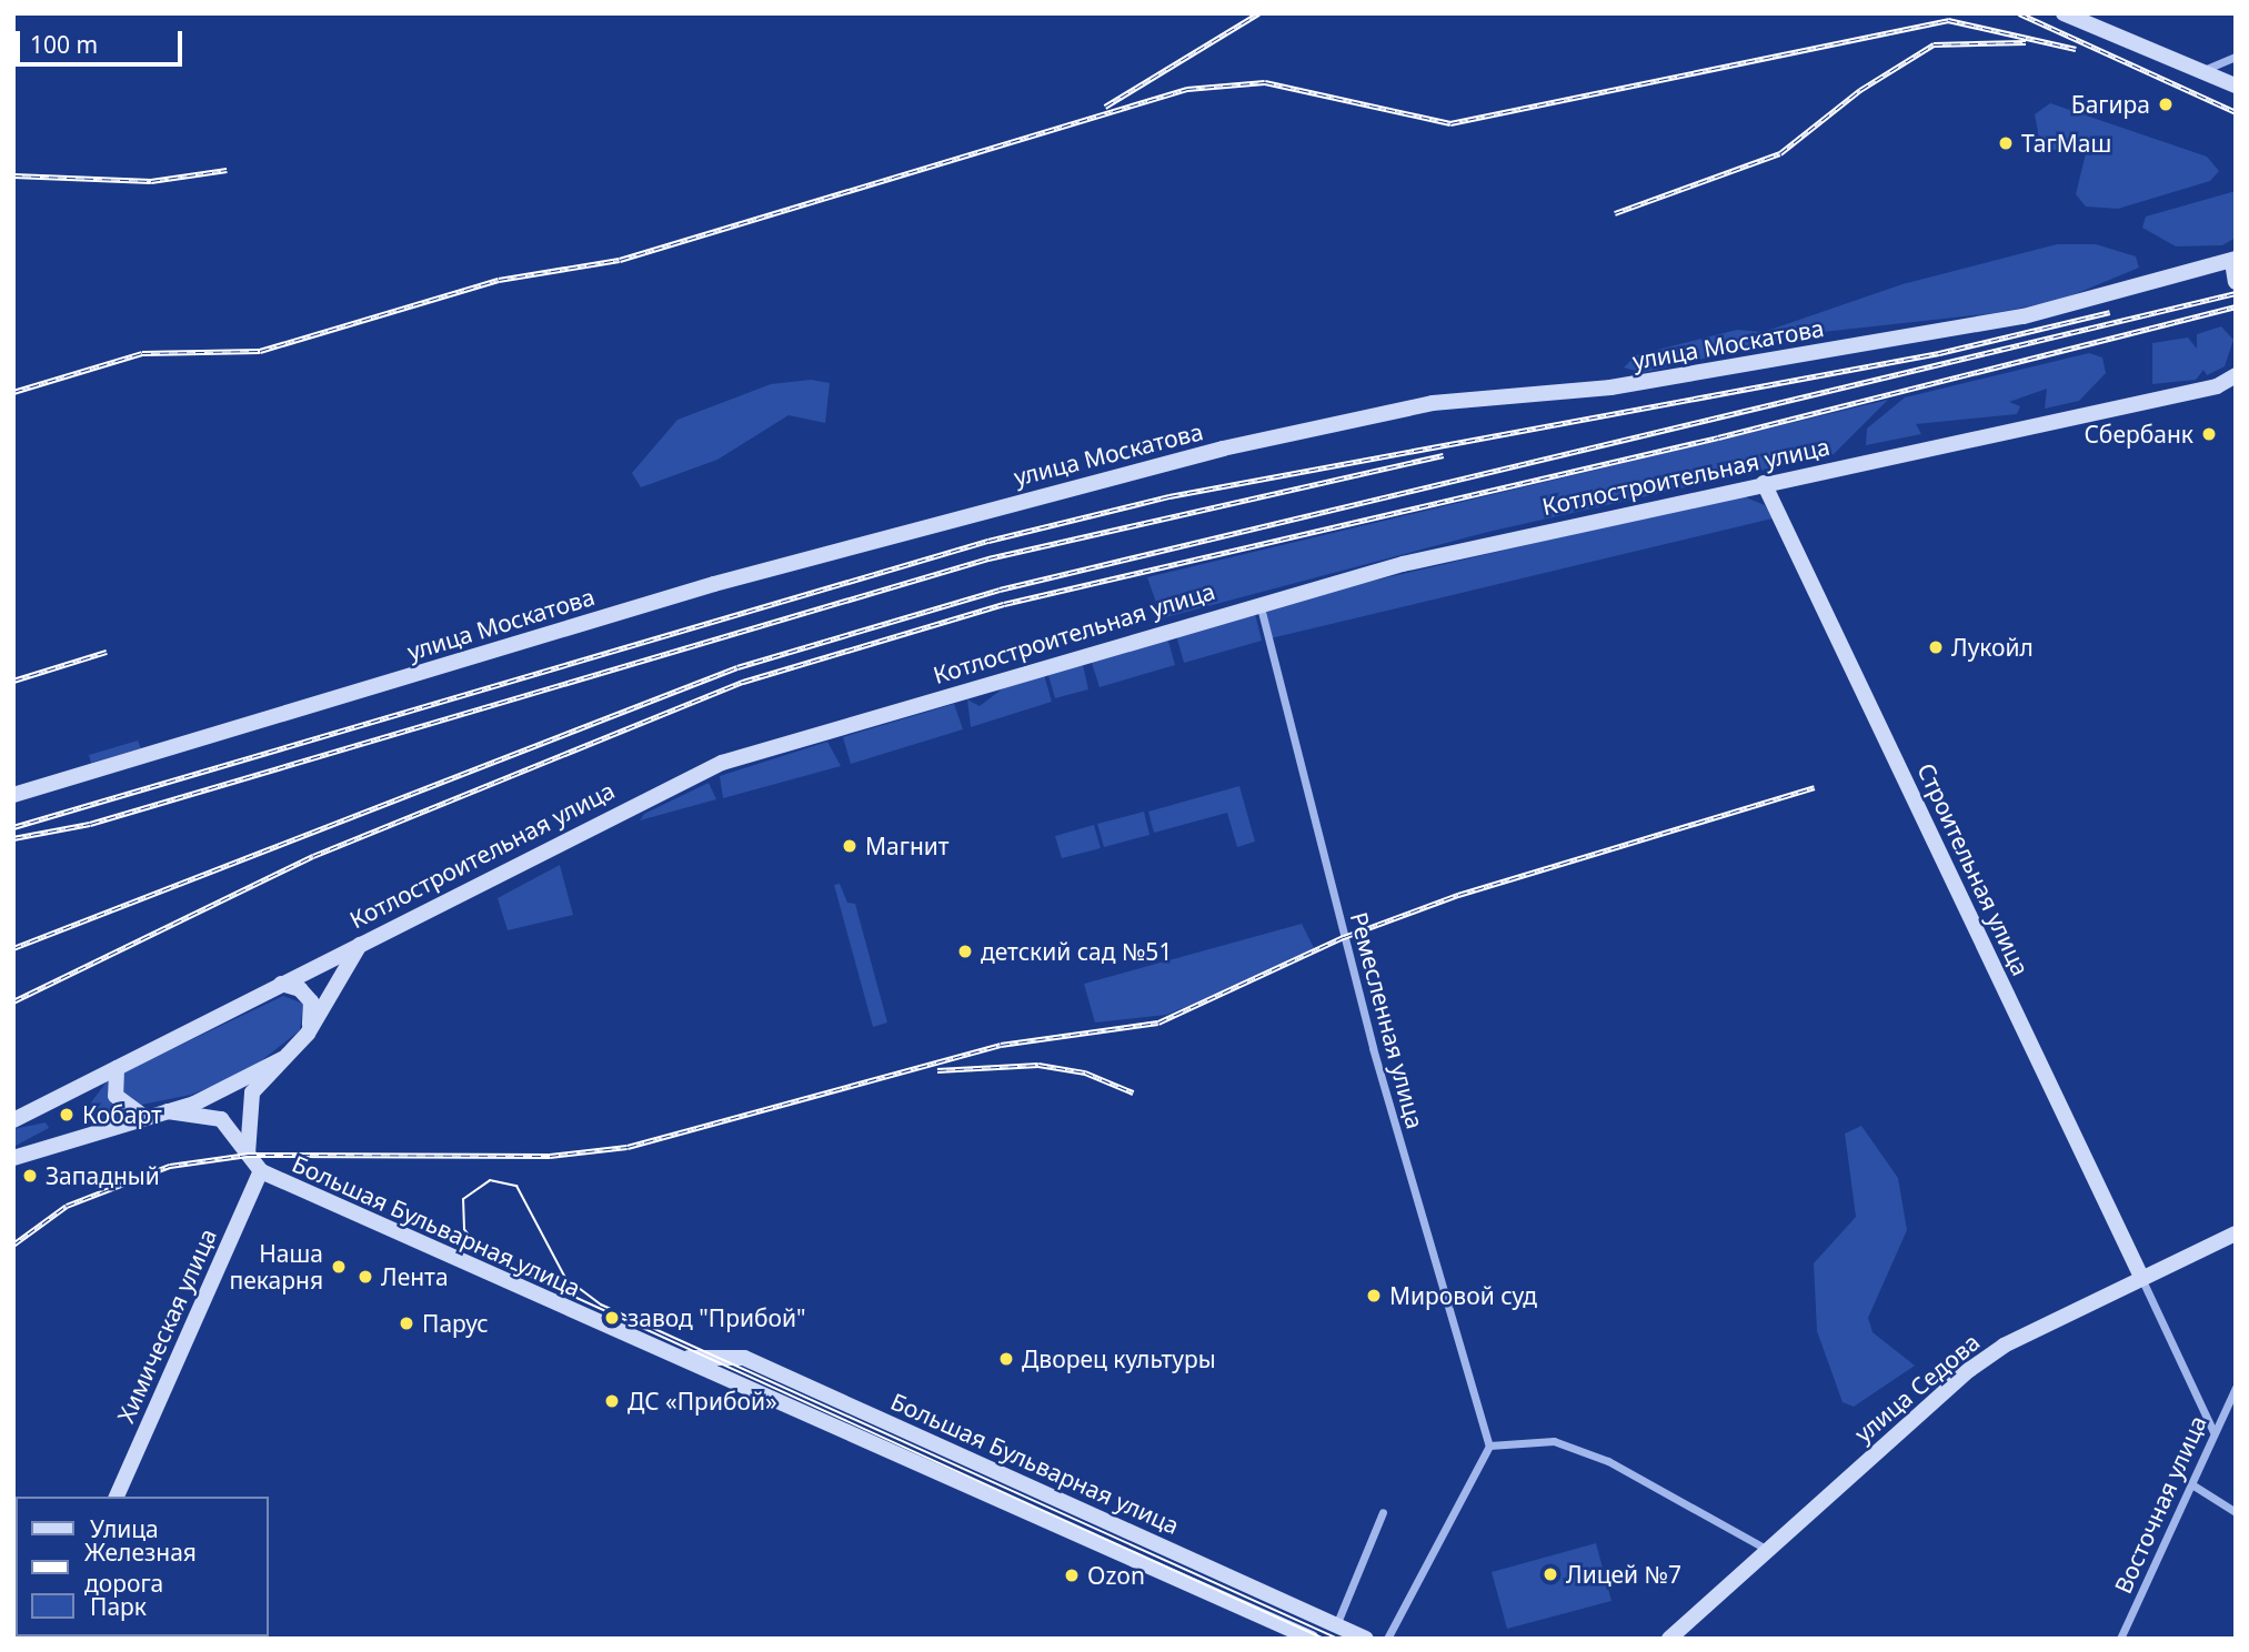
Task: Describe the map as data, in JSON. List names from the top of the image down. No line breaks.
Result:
{"streets":{"main road":["улица Москатова","Котлостроительная улица","Строительная улица","Большая Бульварная улица","Химическая улица","улица Седова"],"street":["Ремесленная улица","Восточная улица"]},"crossings":[["Котлостроительная улица","Строительная улица"],["Котлостроительная улица","Ремесленная улица"],["Строительная улица","улица Седова"],["Большая Бульварная улица","Химическая улица"]],"places":["Багира","ТагМаш","Сбербанк","Лукойл","Магнит","детский сад №51","Кобарт","Западный","Наша пекарня","Лента","Мировой суд","завод \"Прибой\"","Парус","Дворец культуры","ДC «Прибой»","Лицей №7","Ozon"],"legend":["Улица","Железная дорога","Парк"],"scale_bar":"100 m"}
